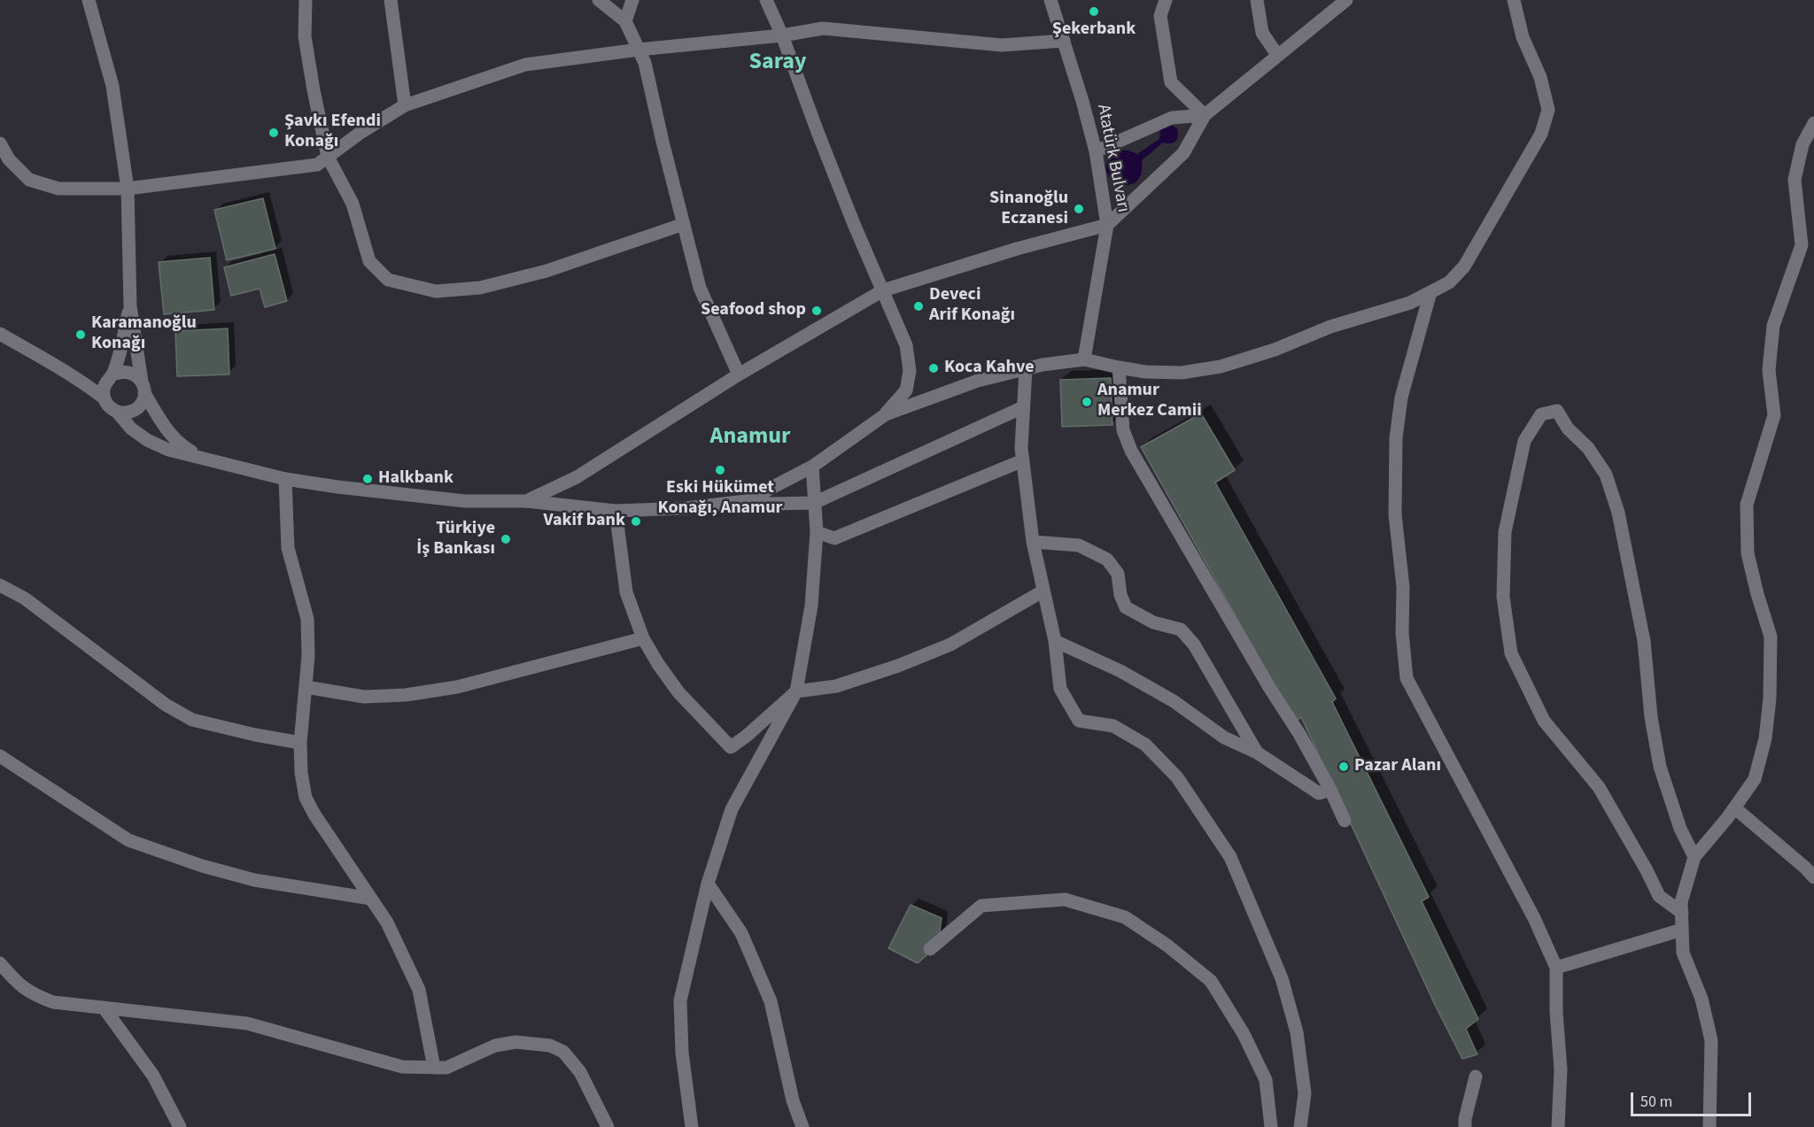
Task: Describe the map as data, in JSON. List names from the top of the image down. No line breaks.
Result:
{"streets":{"street":["Atatürk Bulvarı"]},"districts":["Saray","Anamur"],"places":["Şekerbank","Şavkı Efendi Konağı","Sinanoğlu Eczanesi","Deveci Arif Konağı","Seafood shop","Karamanoğlu Konağı","Koca Kahve","Anamur Merkez Camii","Eski Hükümet Konağı, Anamur","Halkbank","Vakif bank","Türkiye İş Bankası","Pazar Alanı"],"scale_bar":"50 m"}
